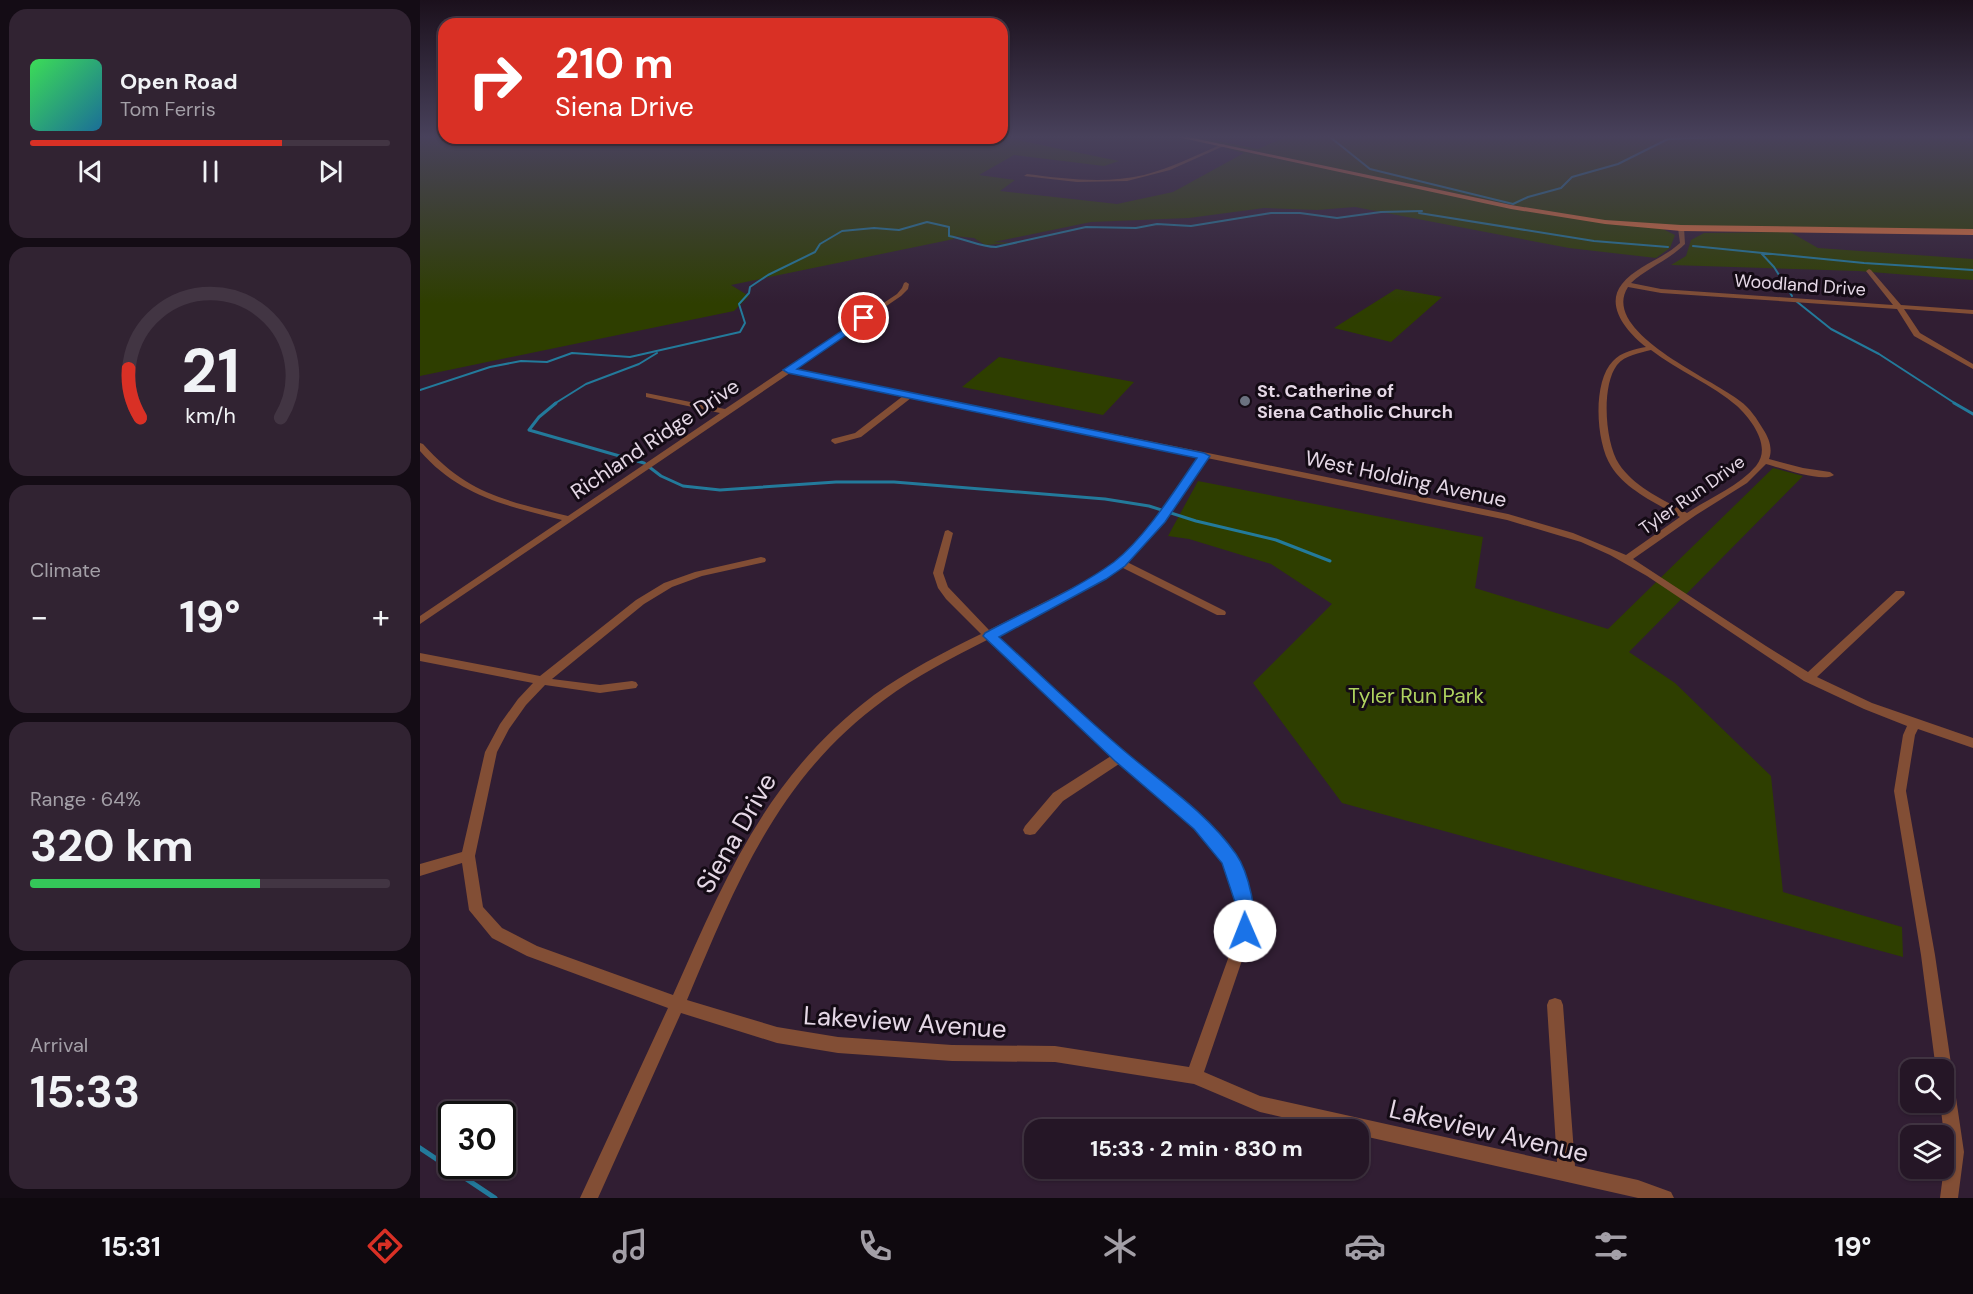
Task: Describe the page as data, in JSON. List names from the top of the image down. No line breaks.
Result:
{"streets":{"street":["Woodland Drive","Richland Ridge Drive","West Holding Avenue","Tyler Run Drive","Siena Drive","Lakeview Avenue"]},"crossings":[["Woodland Drive","Tyler Run Drive"],["Richland Ridge Drive","West Holding Avenue"],["West Holding Avenue","Tyler Run Drive"],["West Holding Avenue","Siena Drive"],["Siena Drive","Lakeview Avenue"]],"parks":["Tyler Run Park"],"places":["St. Catherine of Siena Catholic Church"],"page":{"turn":["210 m","Siena Drive"],"song":["Open Road","Tom Ferris"],"tile":["Climate",["Range · 64%","320 km"],["Arrival","15:33"]],"heat":["−","19°","+"],"limit":"30","trip":"15:33 · 2 min · 830 m","tabs":["15:31","19°"],"gauge":["21","km/h"]}}
